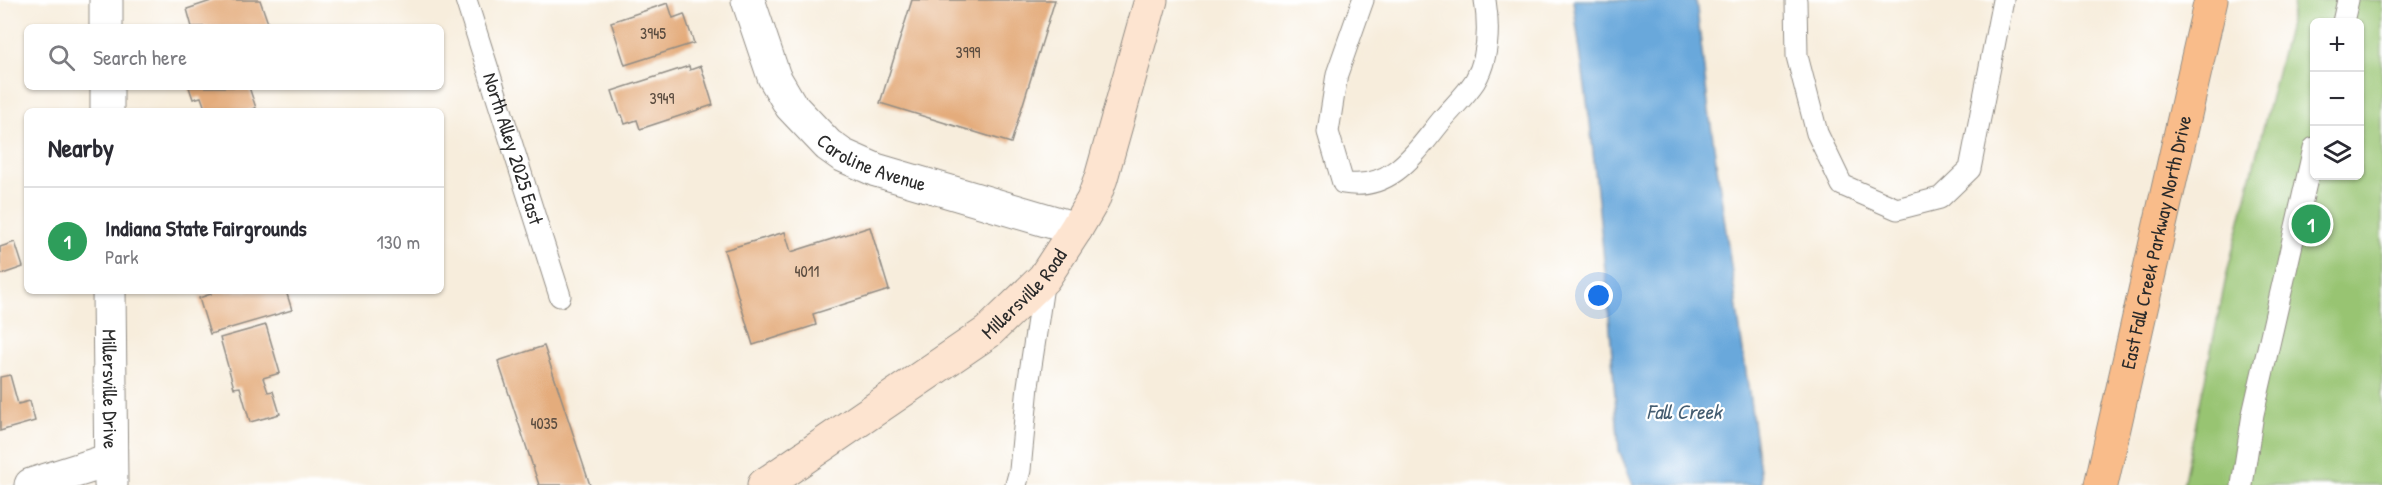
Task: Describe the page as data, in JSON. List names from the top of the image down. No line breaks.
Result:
{"streets":{"main road":["East Fall Creek Parkway North Drive"],"street":["Caroline Avenue","Millersville Road","Millersville Drive"],"lane":["North Alley 2025 East"]},"crossings":[["Caroline Avenue","Millersville Road"]],"water":["Fall Creek"],"house_numbers":["3945","3999","3949","4011","4035"],"page":{"map_buttons":["+","−"],"search":"Search here","heading":"Nearby","list":[{"mark":"1","name":"Indiana State Fairgrounds","note":"Park","value":"130 m"}],"pins":"1"}}
